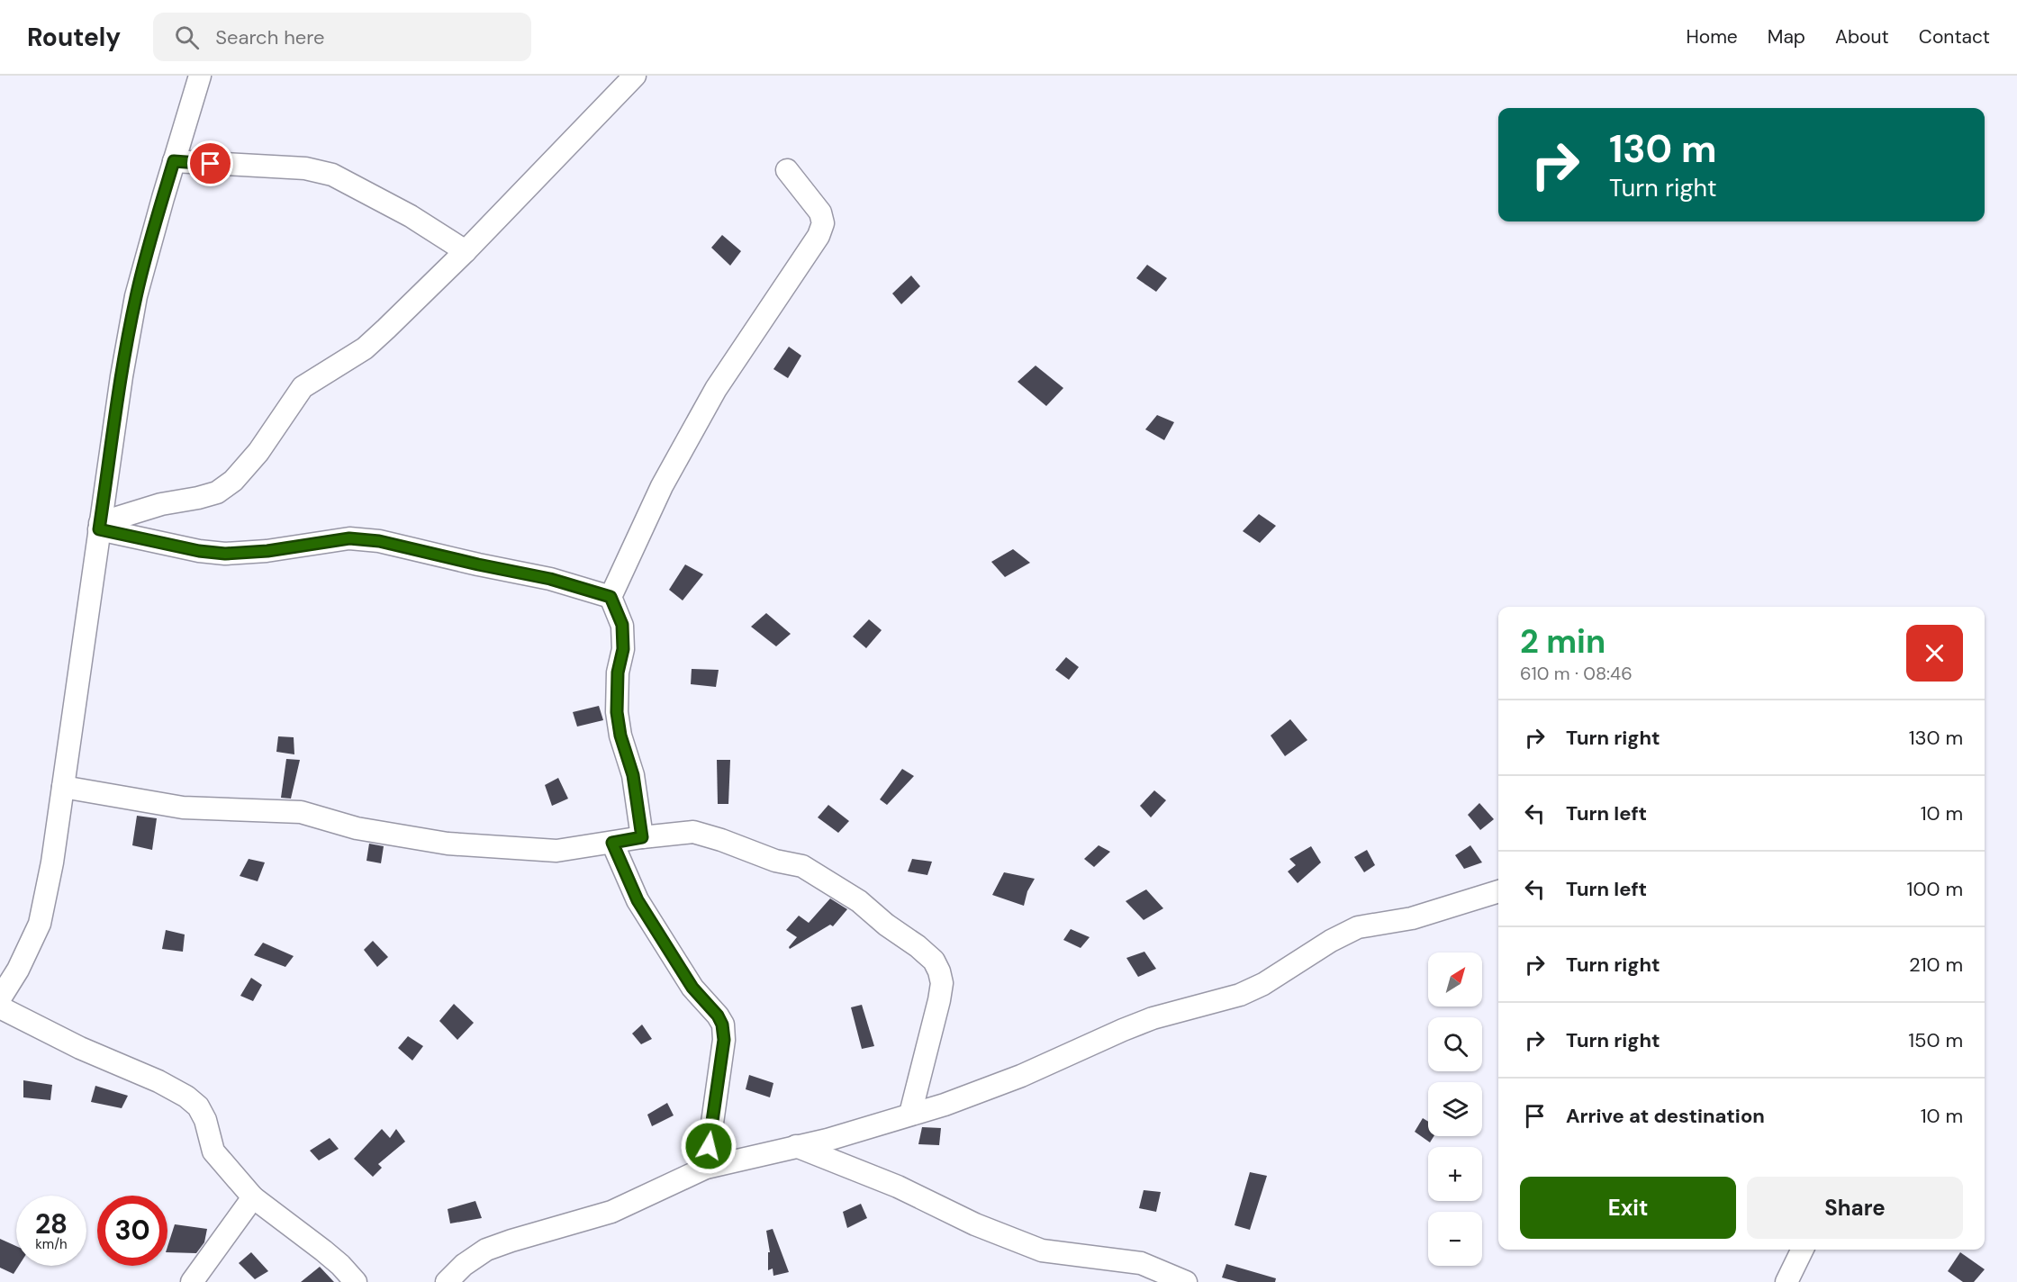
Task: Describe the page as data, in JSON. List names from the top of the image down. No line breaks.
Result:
{"north":"top right","page":{"header":"Routely","search":"Search here","nav":["Home","Map","About","Contact"],"turn":["130 m","Turn right"],"heading":["2 min","610 m · 08:46"],"list":[{"name":"Turn right","value":"130 m"},{"name":"Turn left","value":"10 m"},{"name":"Turn left","value":"100 m"},{"name":"Turn right","value":"210 m"},{"name":"Turn right","value":"150 m"},{"name":"Arrive at destination","value":"10 m"}],"map_buttons":["+","−"],"buttons":["Exit","Share"],"speed":"28 km/h","limit":"30"}}
